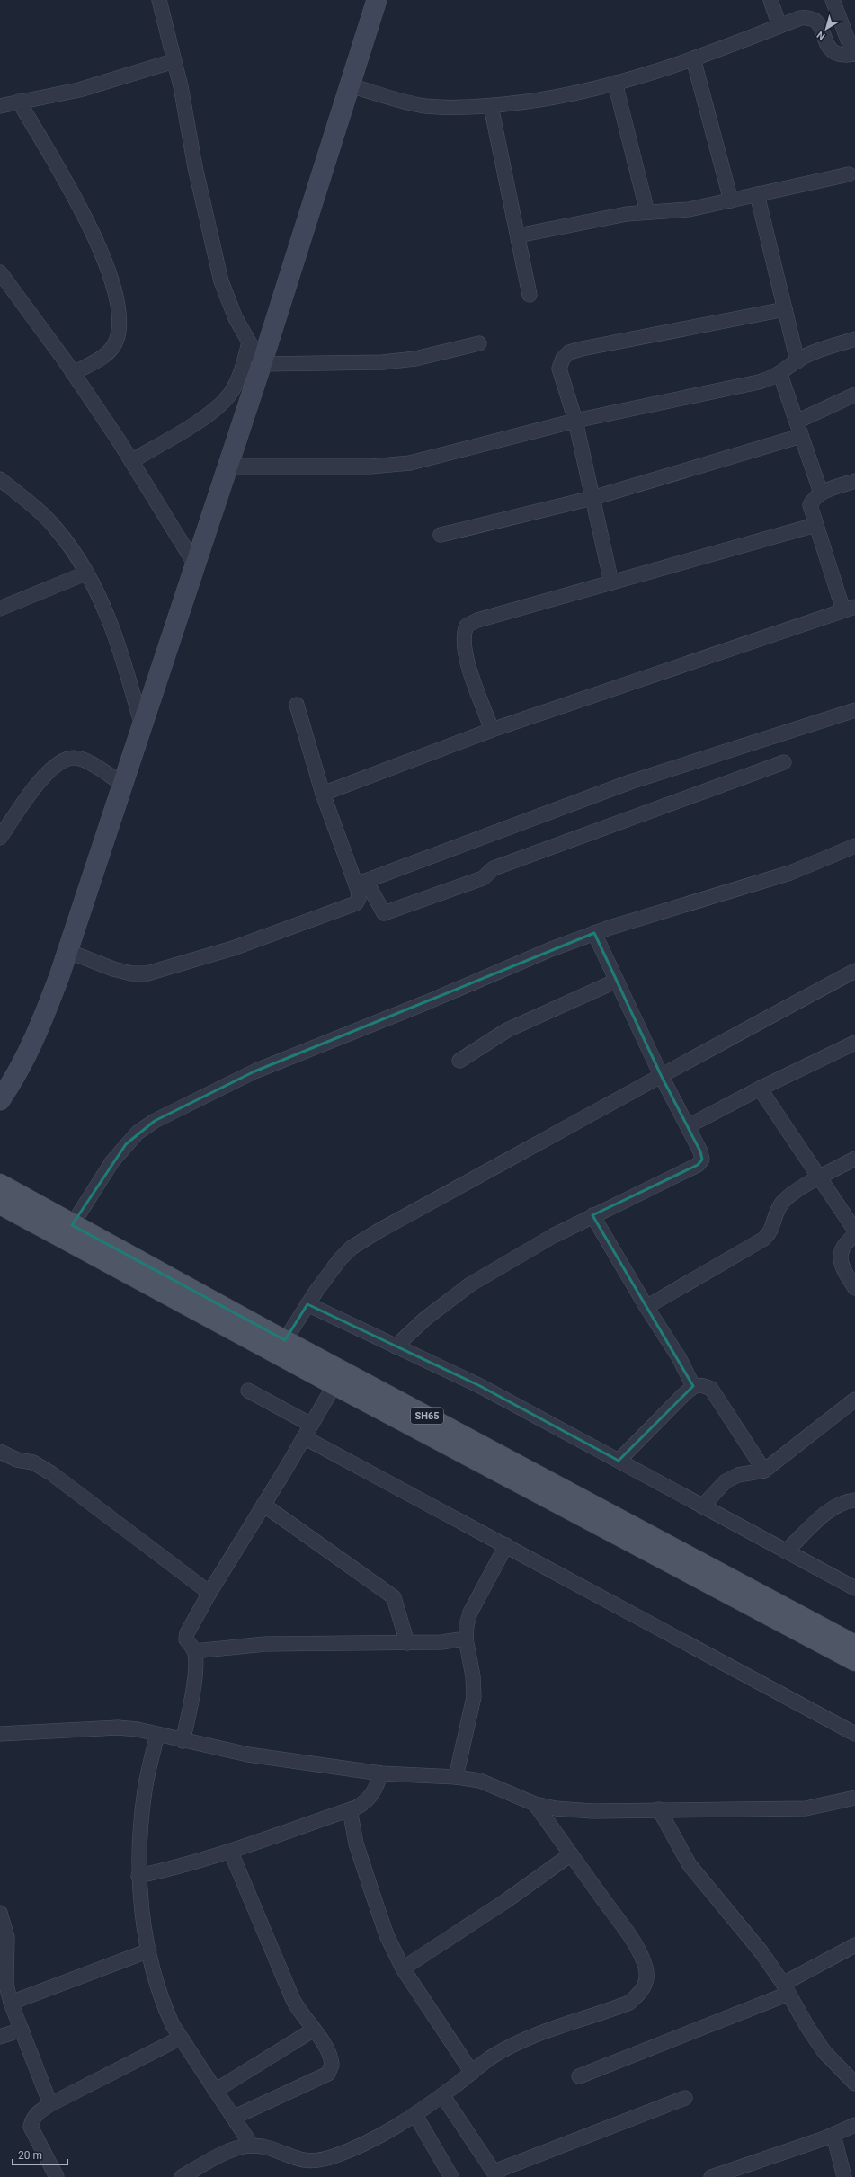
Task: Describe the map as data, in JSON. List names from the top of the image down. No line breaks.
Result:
{"streets":{"main road":["SH65"]},"scale_bar":"20 m","north":"bottom left"}
